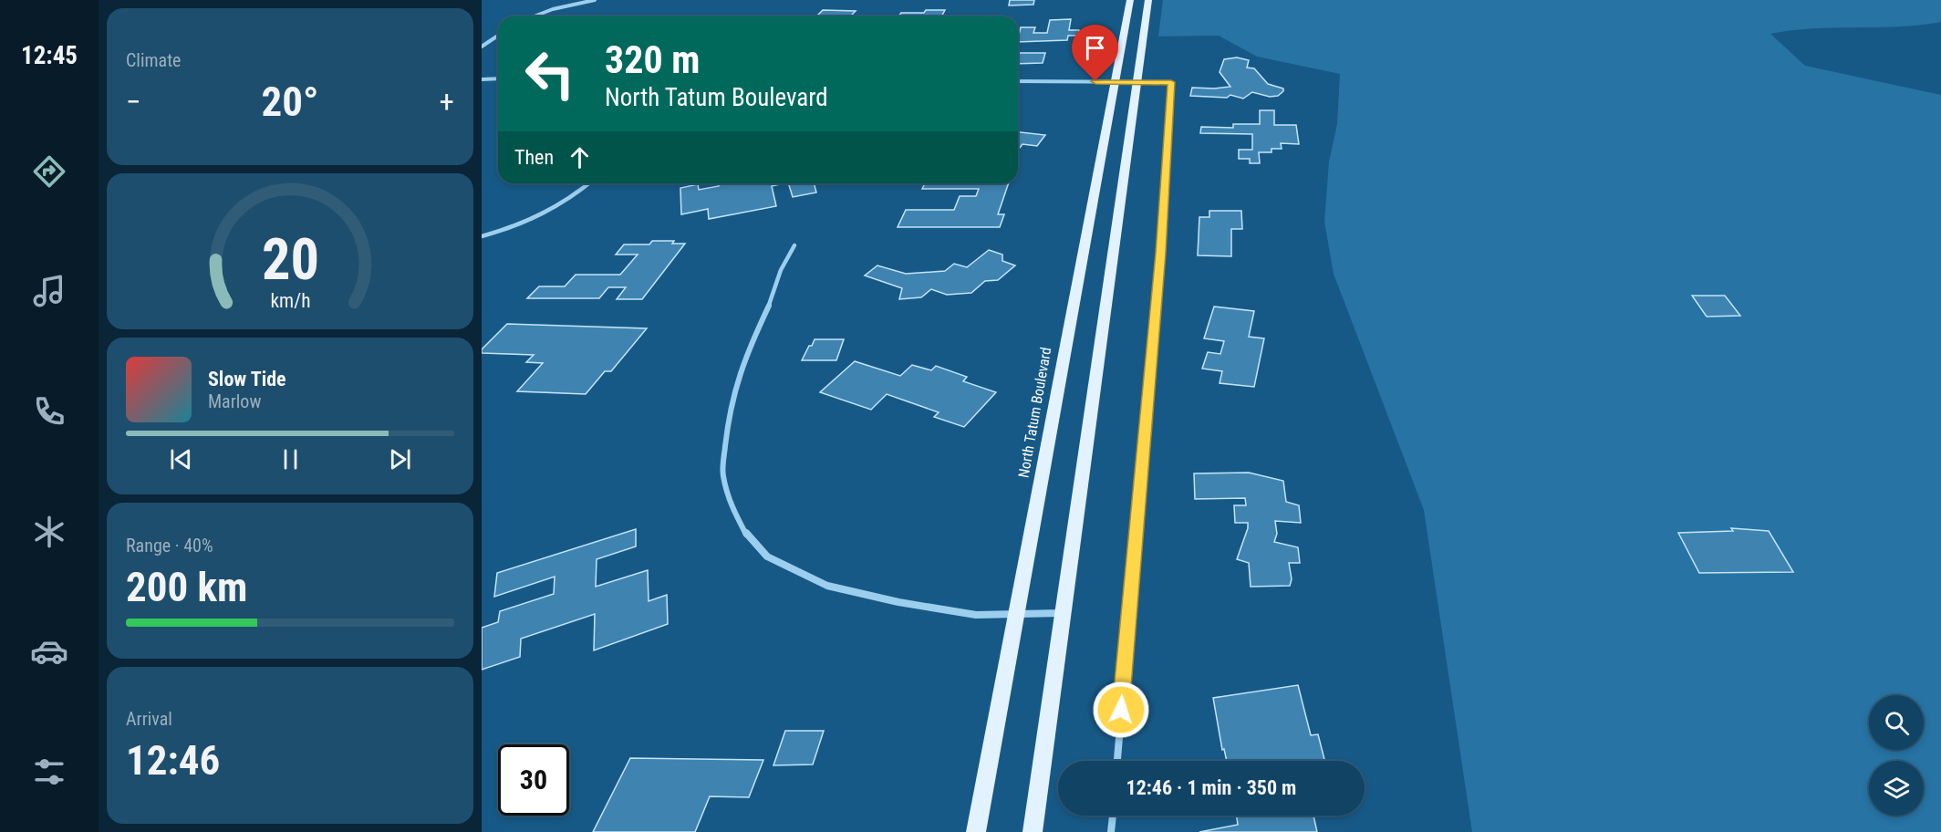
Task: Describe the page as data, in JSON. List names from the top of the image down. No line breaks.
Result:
{"streets":{"main road":["North Tatum Boulevard"]},"page":{"tabs":"12:45","tile":["Climate",["Range · 40%","200 km"],["Arrival","12:46"]],"turn":["320 m","North Tatum Boulevard"],"heat":["−","20°","+"],"then":"Then","song":["Slow Tide","Marlow"],"limit":"30","trip":"12:46 · 1 min · 350 m","gauge":["20","km/h"]}}
